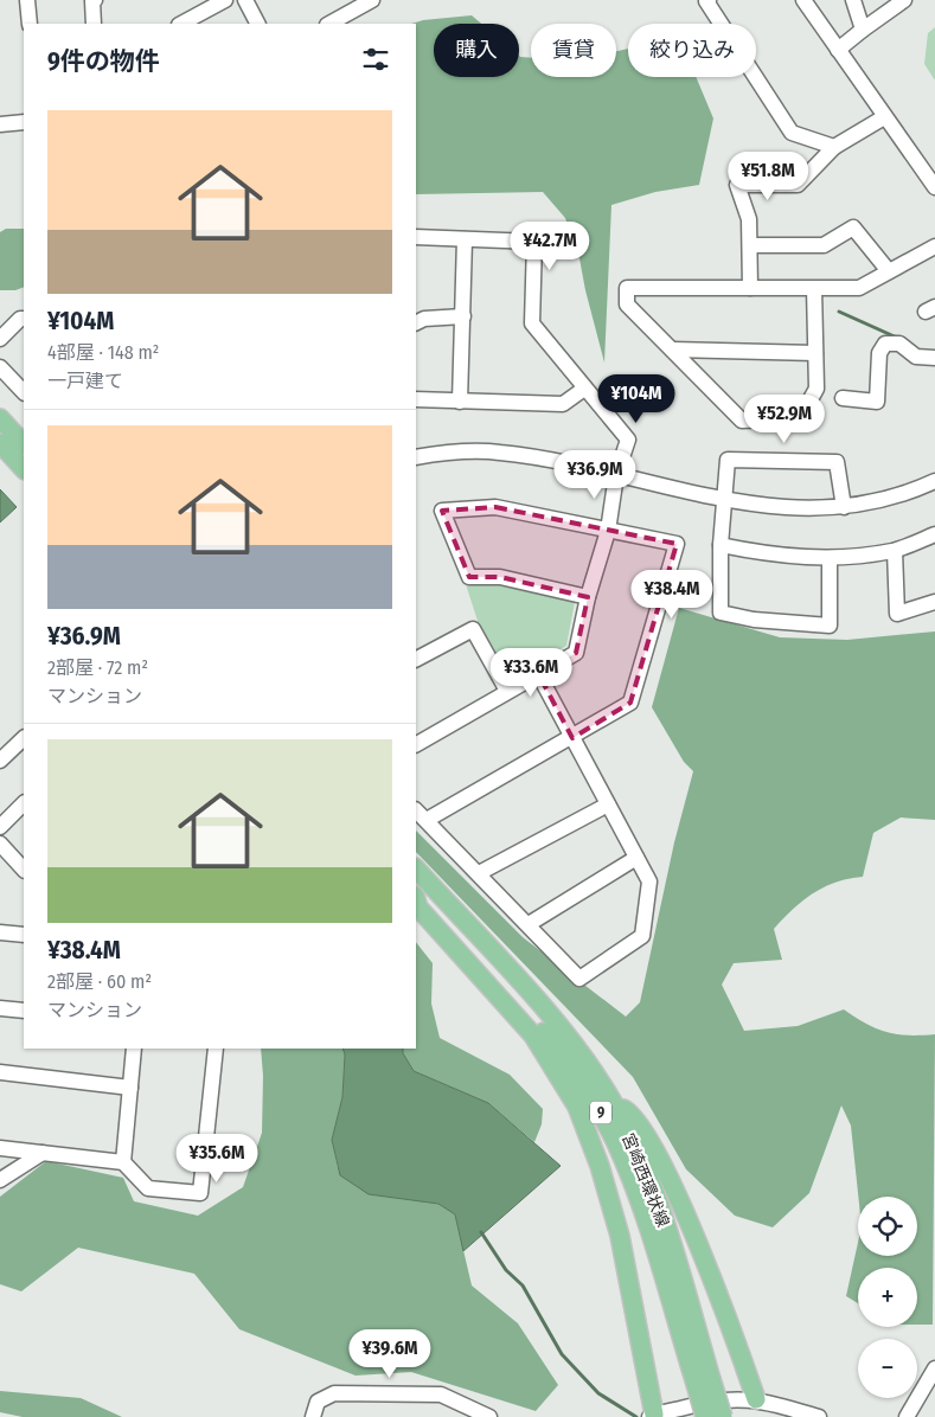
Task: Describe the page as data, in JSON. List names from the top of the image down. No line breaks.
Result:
{"streets":{"main road":["9","宮崎西環状線"]},"page":{"chip":["購入","賃貸","絞り込み"],"heading":"9件の物件","list":[{"name":"¥104M","note":"4部屋 · 148 m² · 一戸建て"},{"name":"¥36.9M","note":"2部屋 · 72 m² · マンション"},{"name":"¥38.4M","note":"2部屋 · 60 m² · マンション"}],"price":["¥51.8M","¥42.7M","¥104M","¥52.9M","¥36.9M","¥38.4M","¥33.6M","¥35.6M","¥39.6M"],"map_buttons":["+","−"]}}
